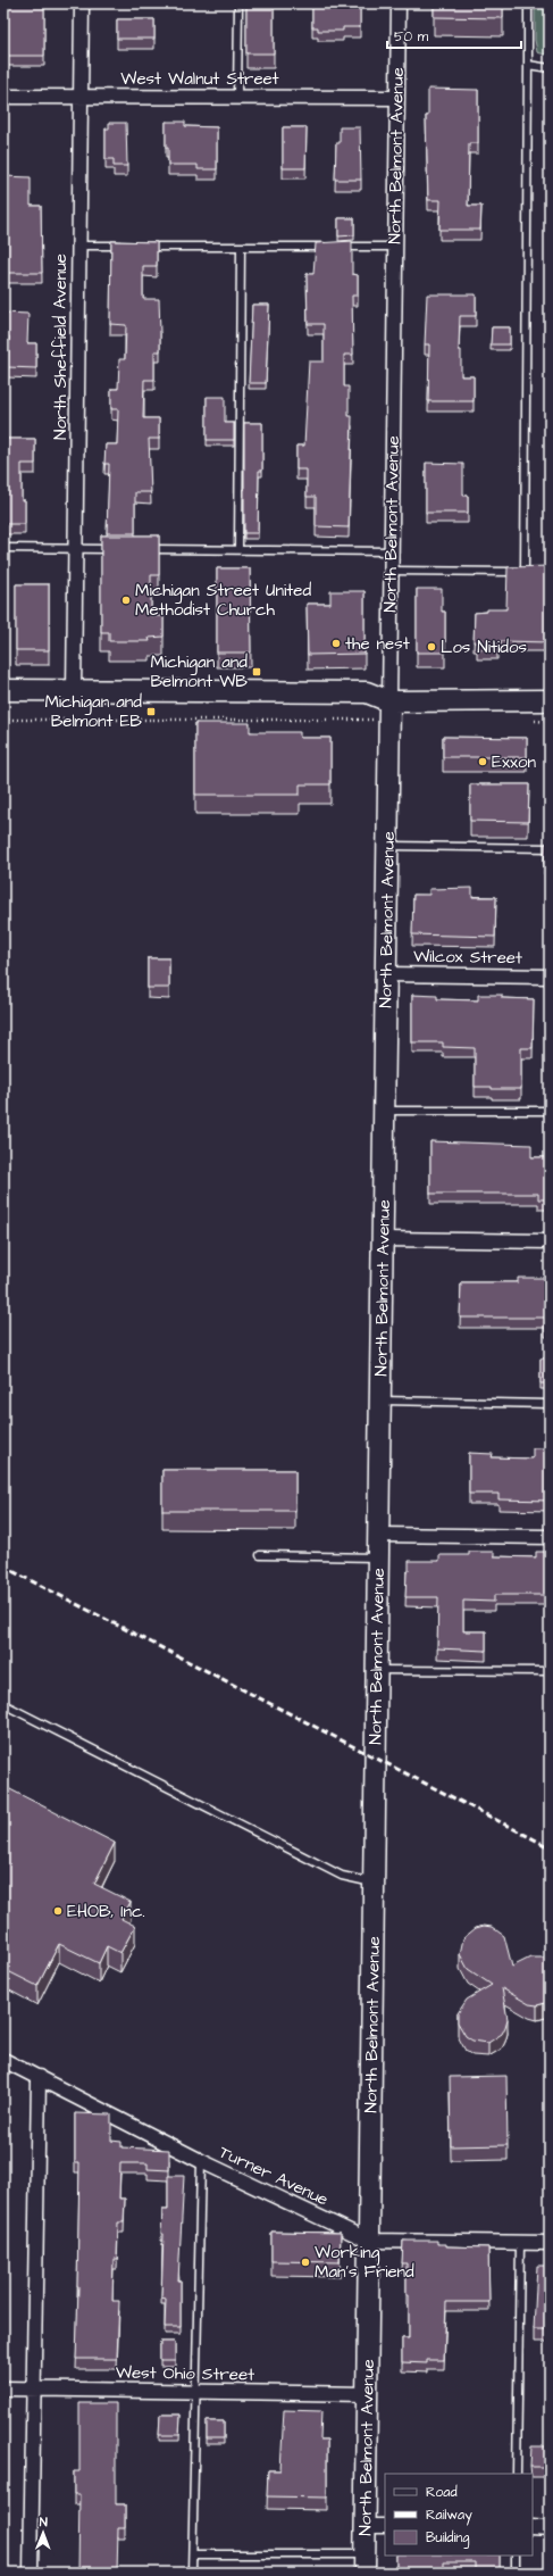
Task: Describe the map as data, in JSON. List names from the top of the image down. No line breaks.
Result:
{"streets":{"main road":["North Belmont Avenue"],"street":["West Walnut Street","North Sheffield Avenue","Wilcox Street","Turner Avenue","West Ohio Street"]},"crossings":[["West Walnut Street","North Belmont Avenue"],["West Walnut Street","North Sheffield Avenue"],["North Belmont Avenue","Wilcox Street"],["North Belmont Avenue","Turner Avenue"],["North Belmont Avenue","West Ohio Street"]],"places":{"other":["Michigan Street United Methodist Church","the nest","Los Nitidos","Exxon","EHOB, Inc.","Working Man's Friend"],"transit":["Michigan and Belmont WB","Michigan and Belmont EB"]},"legend":["Road","Railway","Building"],"scale_bar":"50 m","north":"top"}
